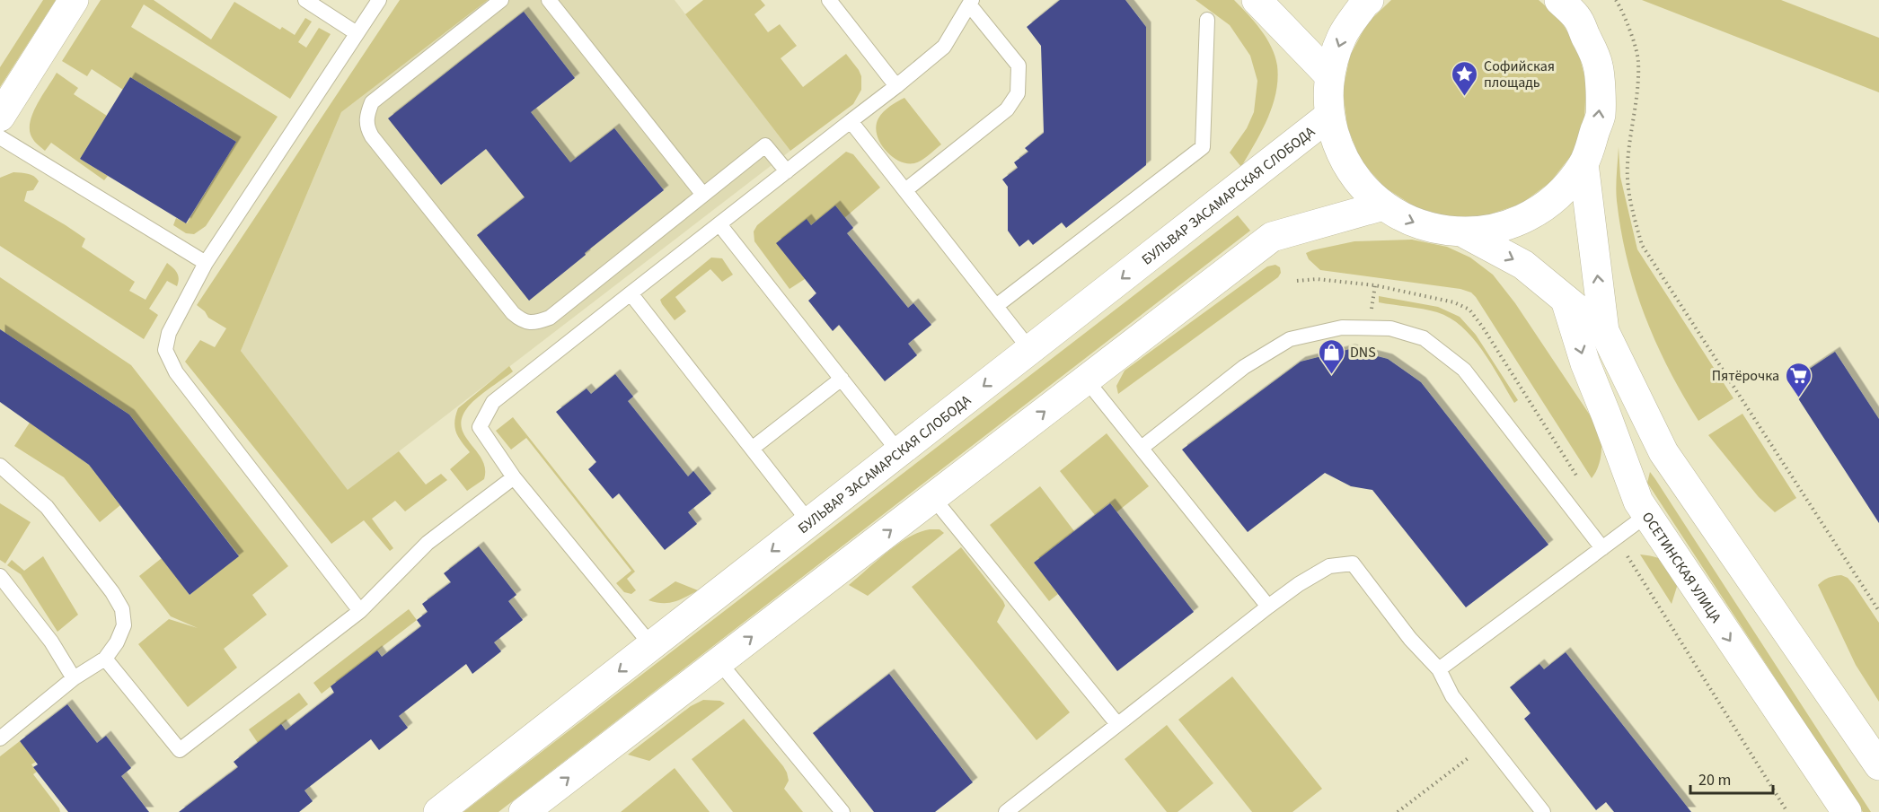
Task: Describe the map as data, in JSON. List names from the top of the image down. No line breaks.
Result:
{"streets":{"street":["БУЛЬВАР ЗАСАМАРСКАЯ СЛОБОДА","ОСЕТИНСКАЯ УЛИЦА"]},"places":{"place":["Софийская площадь"],"shop":["DNS"],"supermarket":["Пятёрочка"]},"scale_bar":"20 m"}
